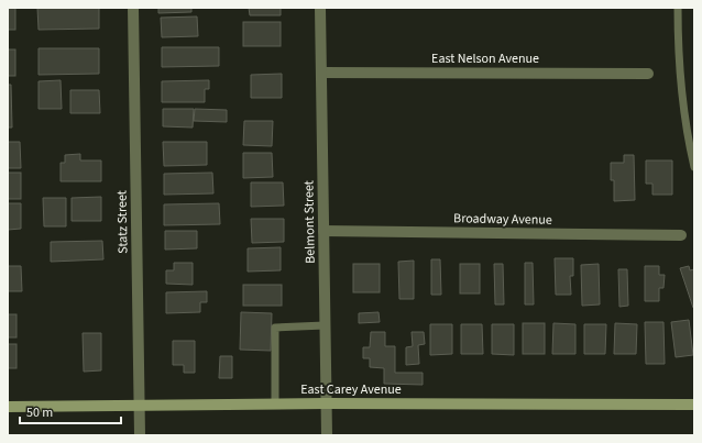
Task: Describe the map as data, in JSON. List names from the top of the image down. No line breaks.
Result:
{"streets":{"main road":["East Carey Avenue"],"street":["East Nelson Avenue","Broadway Avenue","Statz Street","Belmont Street"]},"crossings":[["East Nelson Avenue","Belmont Street"],["Broadway Avenue","Belmont Street"],["Statz Street","East Carey Avenue"],["Belmont Street","East Carey Avenue"]],"scale_bar":"50 m"}
